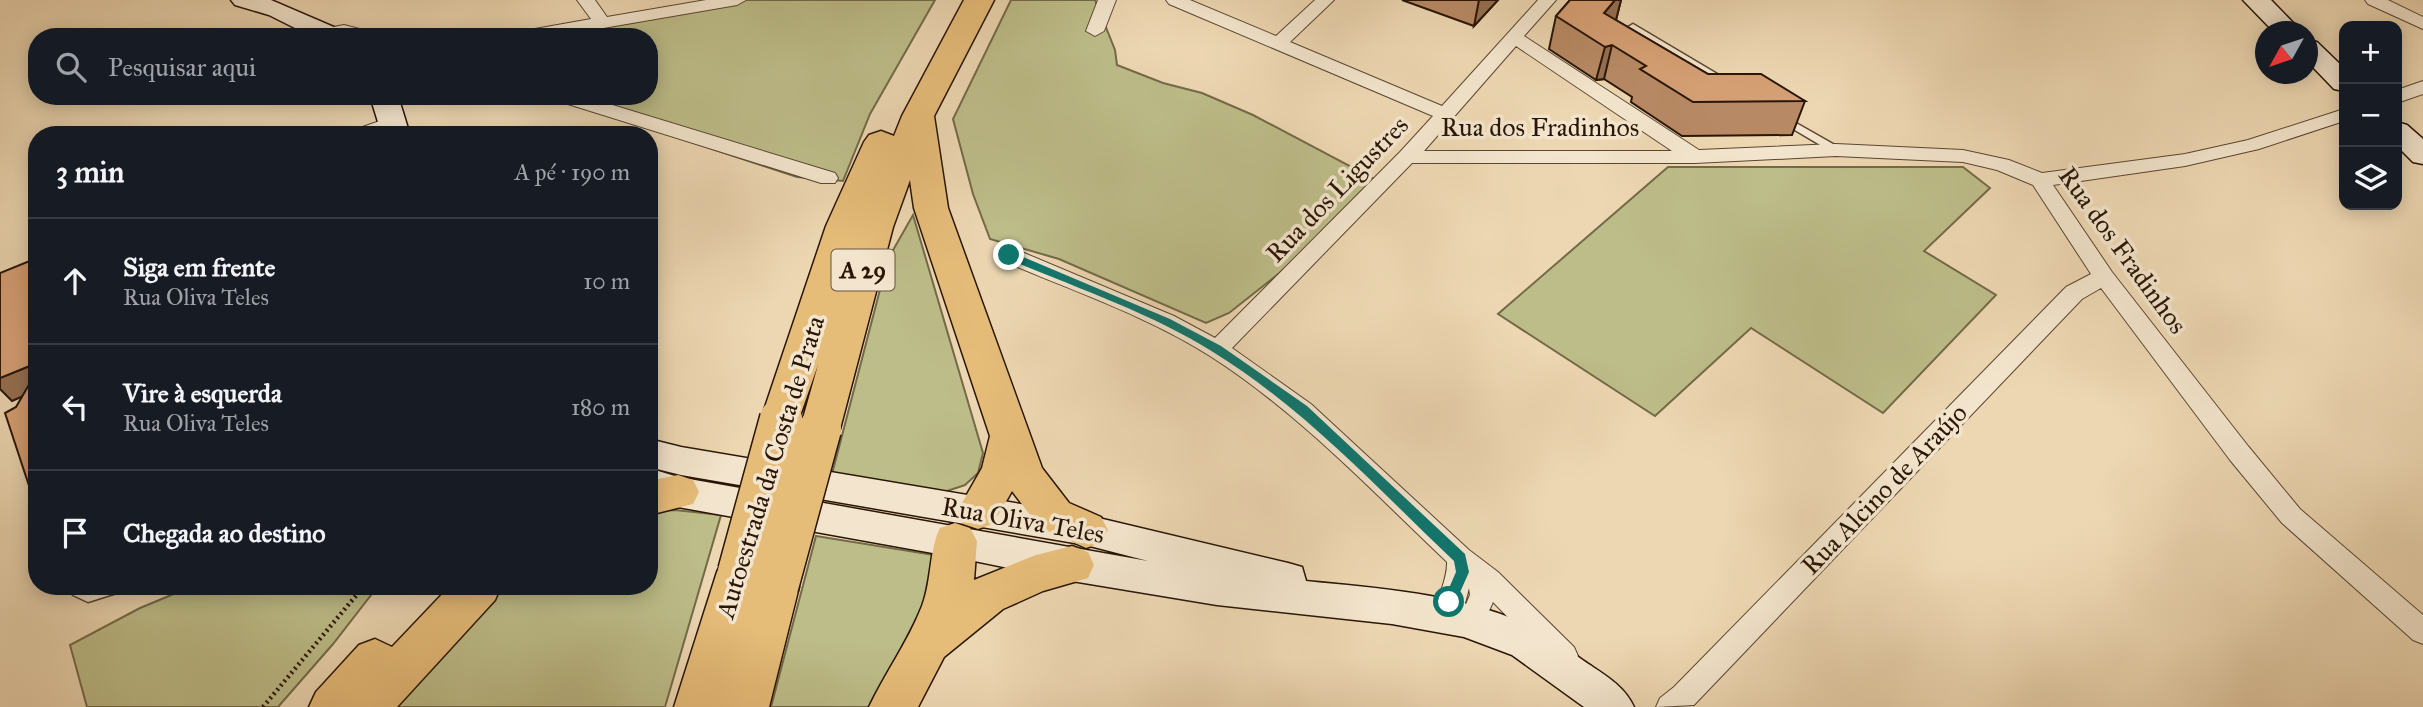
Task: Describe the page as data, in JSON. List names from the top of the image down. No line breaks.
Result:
{"streets":{"highway":["A 29","Autoestrada da Costa de Prata"],"main road":["Rua Oliva Teles"],"street":["Rua dos Fradinhos","Rua dos Ligustres","Rua Alcino de Araújo"]},"crossings":[["Rua dos Fradinhos","Rua dos Ligustres"],["Rua dos Fradinhos","Rua Alcino de Araújo"],["Rua dos Ligustres","Rua Oliva Teles"]],"north":"bottom left","page":{"map_buttons":["+","−"],"search":"Pesquisar aqui","heading":["3 min","A pé · 190 m"],"list":[["Siga em frente","Rua Oliva Teles","10 m"],["Vire à esquerda","Rua Oliva Teles","180 m"],"Chegada ao destino"]}}
